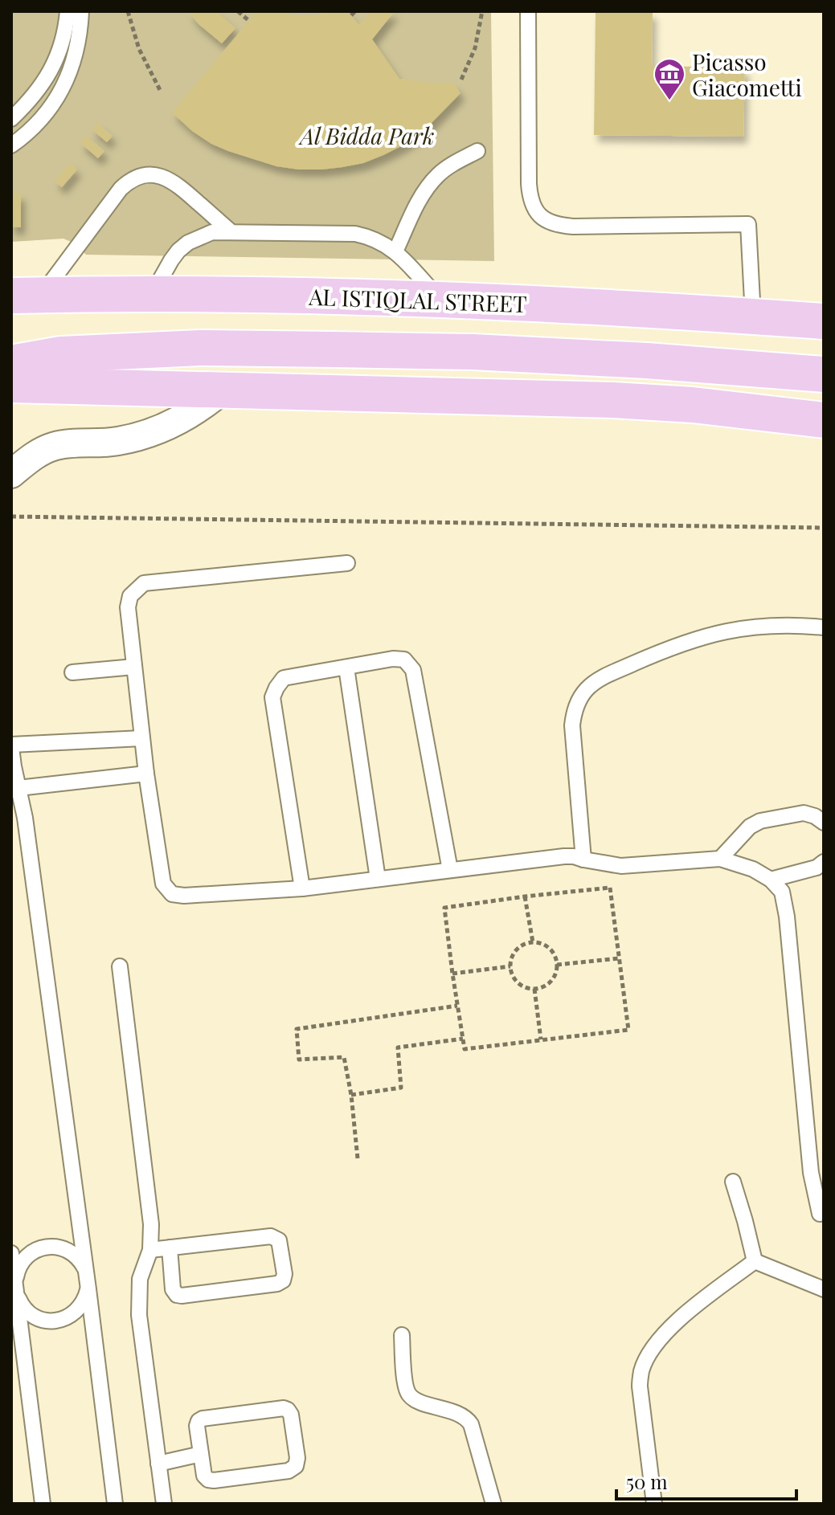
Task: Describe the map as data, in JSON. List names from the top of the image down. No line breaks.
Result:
{"streets":{"main road":["AL ISTIQLAL STREET"]},"parks":["Al Bidda Park"],"places":{"museum":["Picasso Giacometti"]},"scale_bar":"50 m"}
